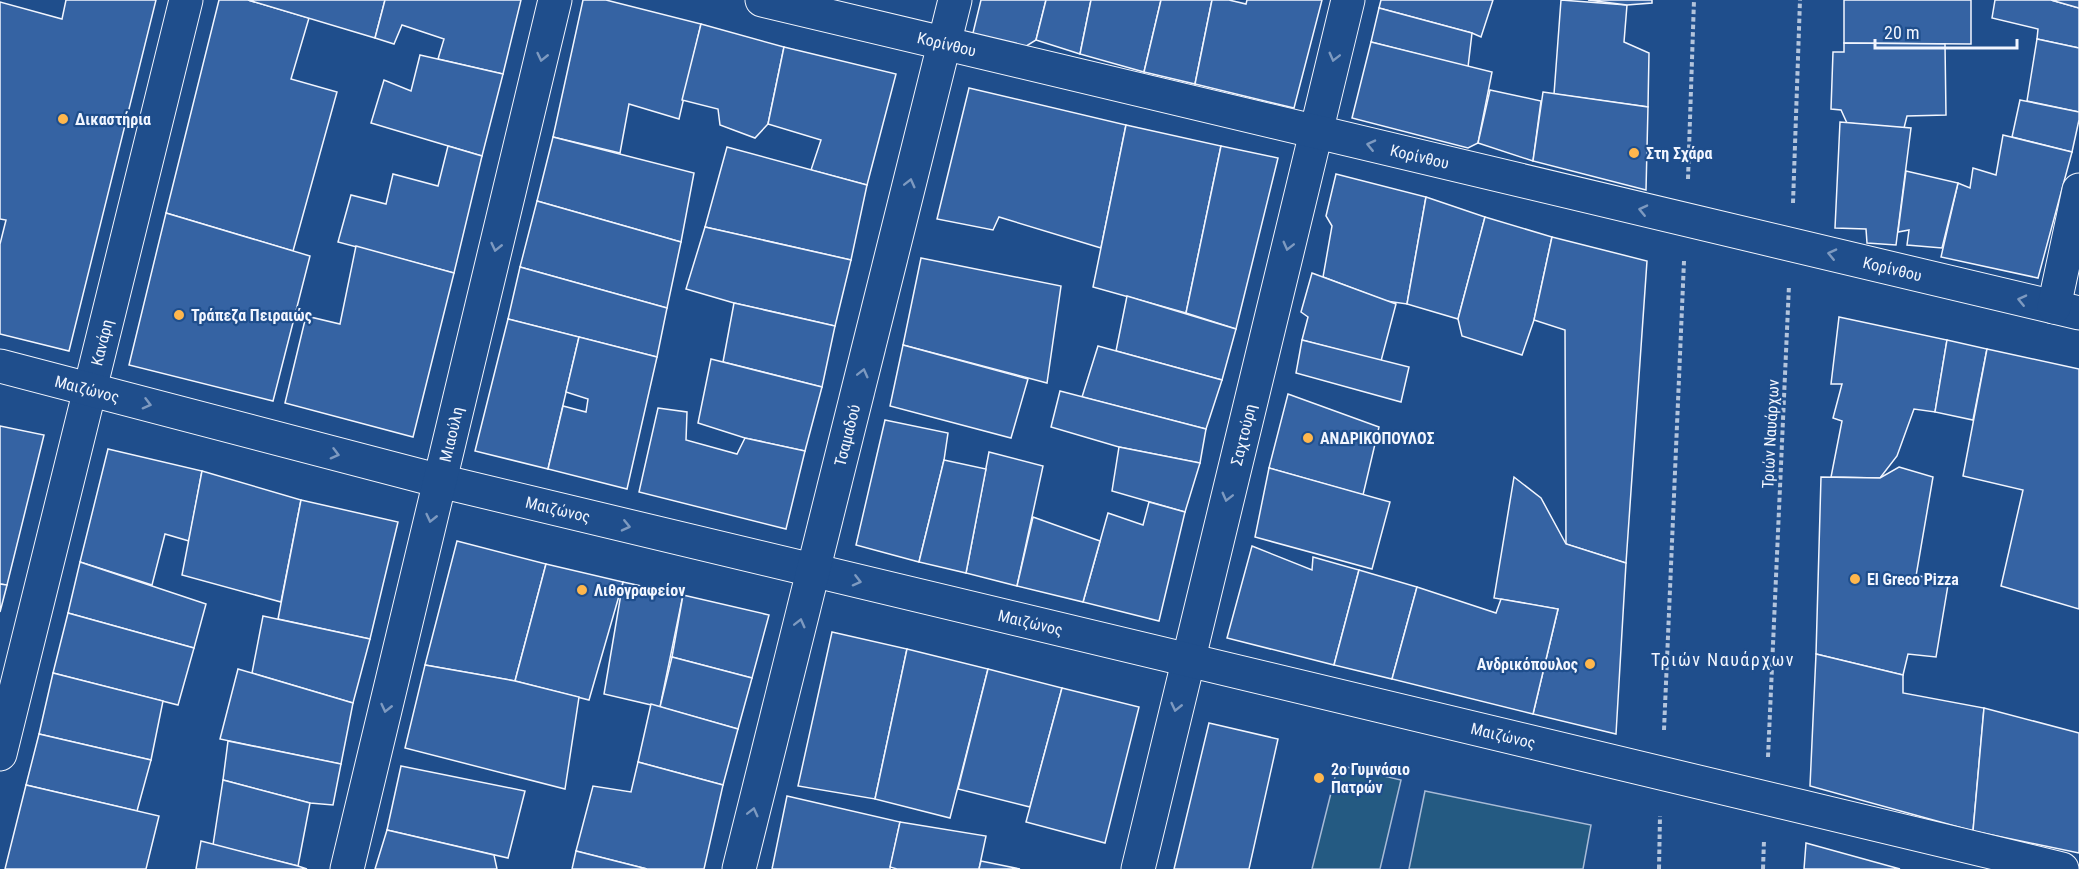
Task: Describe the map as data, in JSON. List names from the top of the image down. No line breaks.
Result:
{"streets":{"street":["Κορίνθου","Κανάρη","Μαιζώνος","Μιαούλη","Σαχτούρη","Τσαμαδού"],"path":["Τριών Ναυάρχων"]},"crossings":[["Κορίνθου","Σαχτούρη"],["Κορίνθου","Τριών Ναυάρχων"],["Κορίνθου","Τσαμαδού"],["Κανάρη","Μαιζώνος"],["Μαιζώνος","Μιαούλη"],["Μαιζώνος","Σαχτούρη"],["Μαιζώνος","Τριών Ναυάρχων"],["Μαιζώνος","Τσαμαδού"]],"one_way":["Κορίνθου","Μαιζώνος","Μιαούλη","Σαχτούρη","Τσαμαδού"],"districts":["Τριών Ναυάρχων"],"places":["Δικαστήρια","Στη Σχάρα","Τράπεζα Πειραιώς","ΑΝΔΡΙΚΟΠΟΥΛΟΣ","El Greco Pizza","Λιθογραφείον","Ανδρικόπουλος","2ο Γυμνάσιο Πατρών"],"scale_bar":"20 m"}
